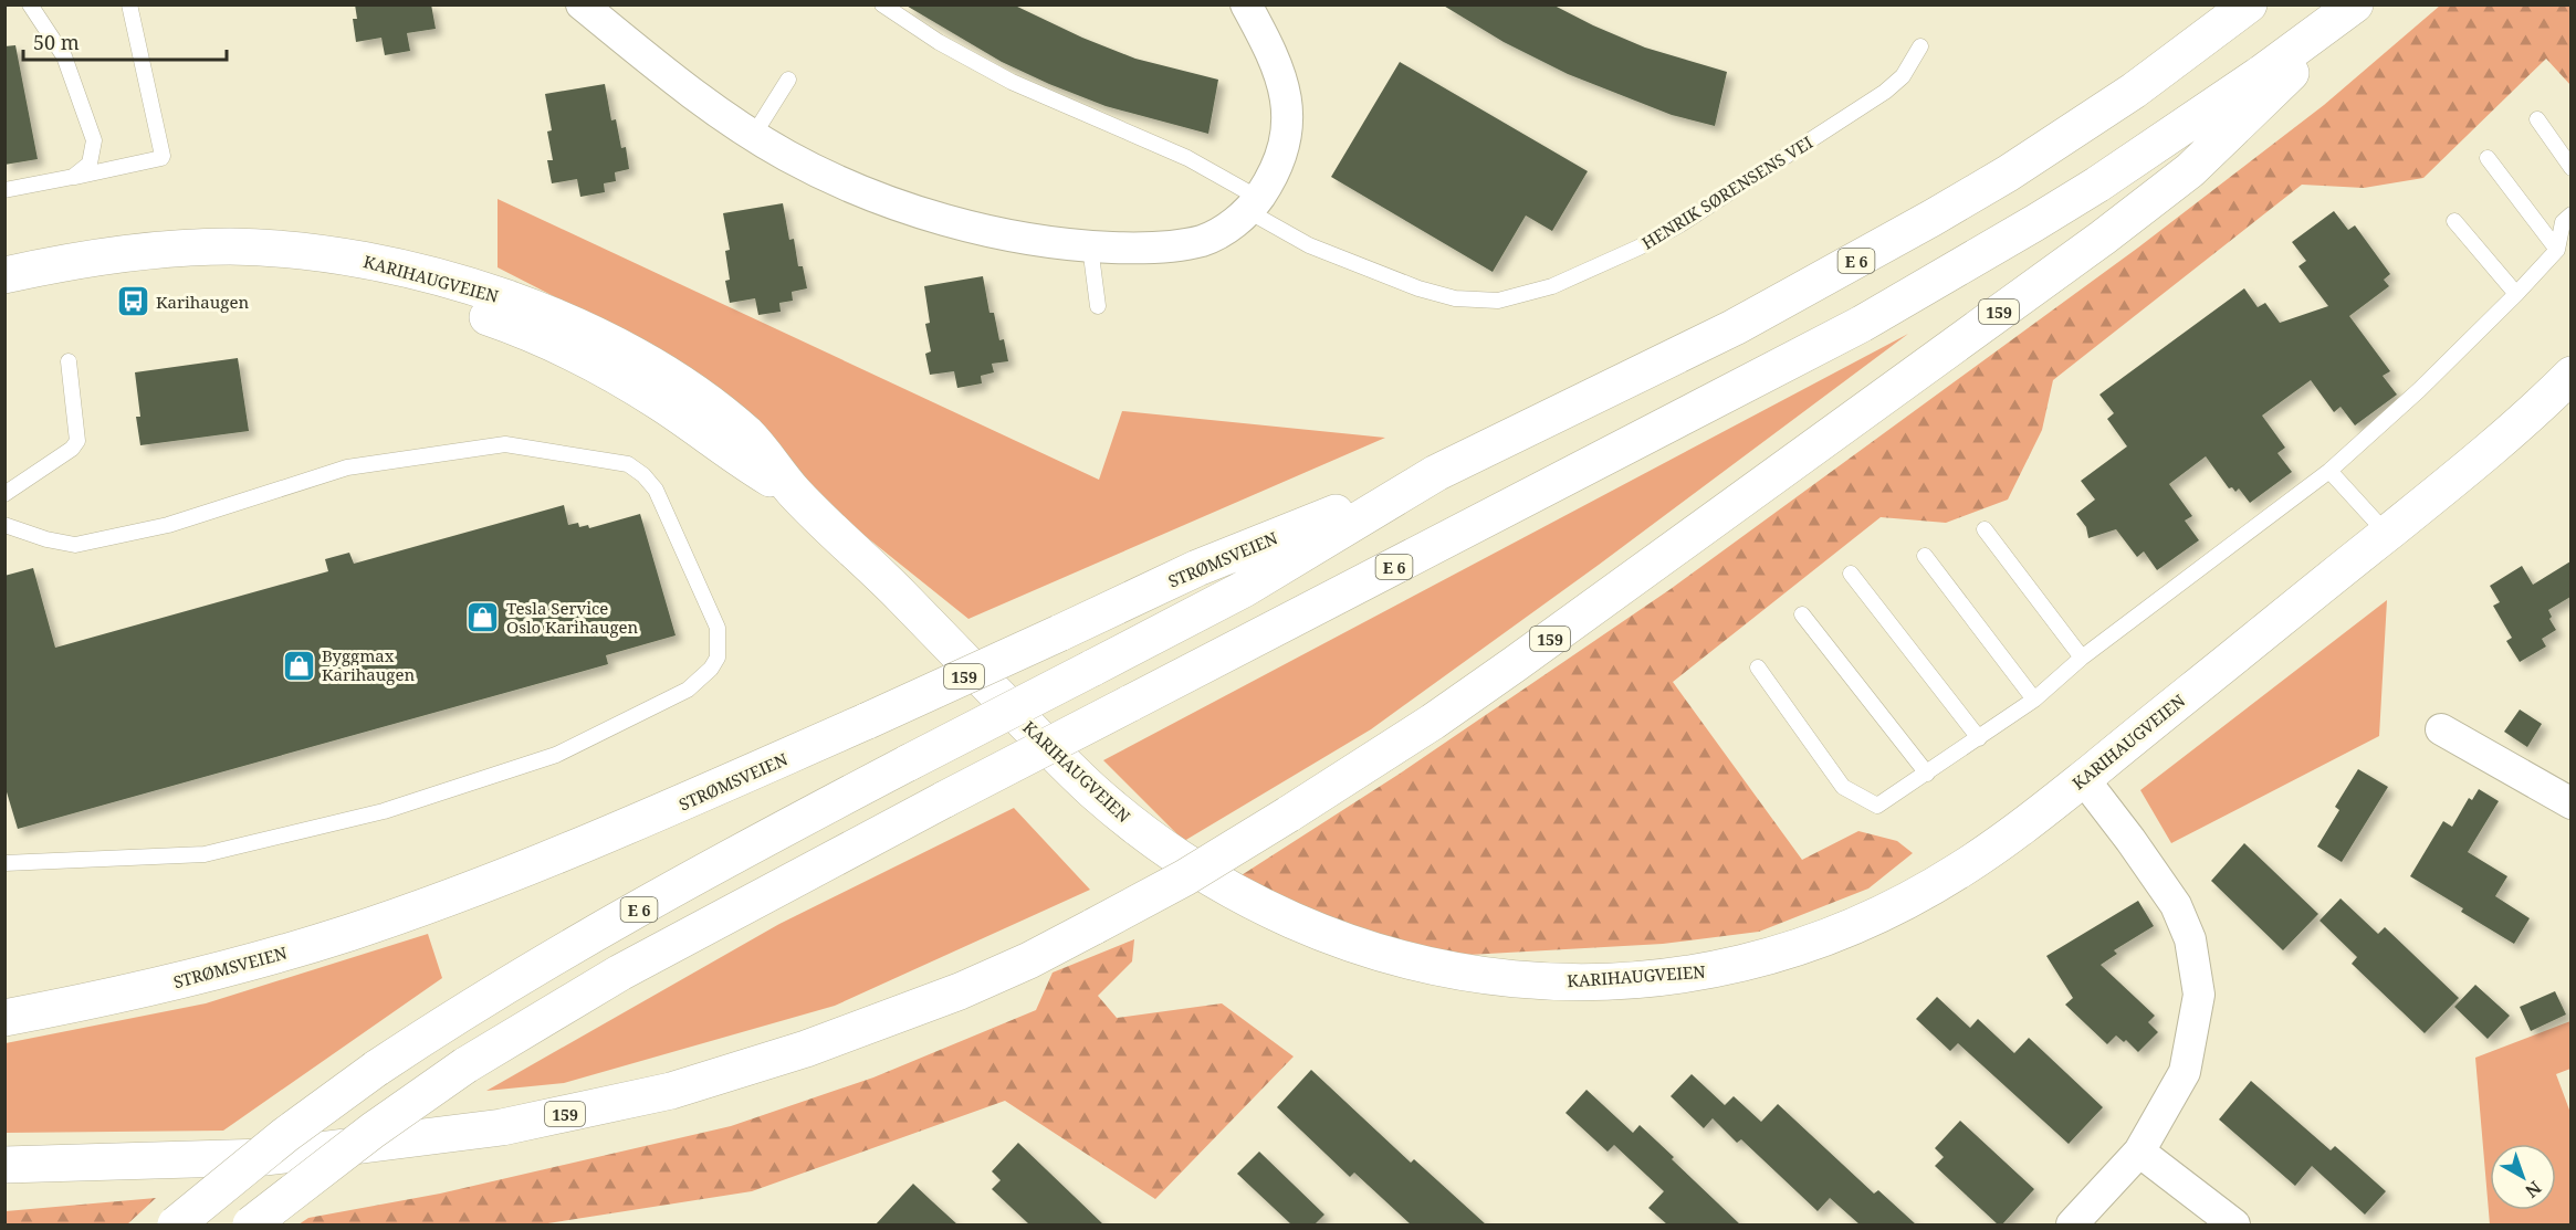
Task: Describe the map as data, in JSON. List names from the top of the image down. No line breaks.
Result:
{"streets":{"main road":["E 6","KARIHAUGVEIEN","159","STRØMSVEIEN"],"lane":["HENRIK SØRENSENS VEI"]},"crossings":[["E 6","159"],["E 6","STRØMSVEIEN"]],"places":{"bus stop":["Karihaugen"],"shop":["Tesla Service Oslo Karihaugen","Byggmax Karihaugen"]},"scale_bar":"50 m","north":"bottom right"}
